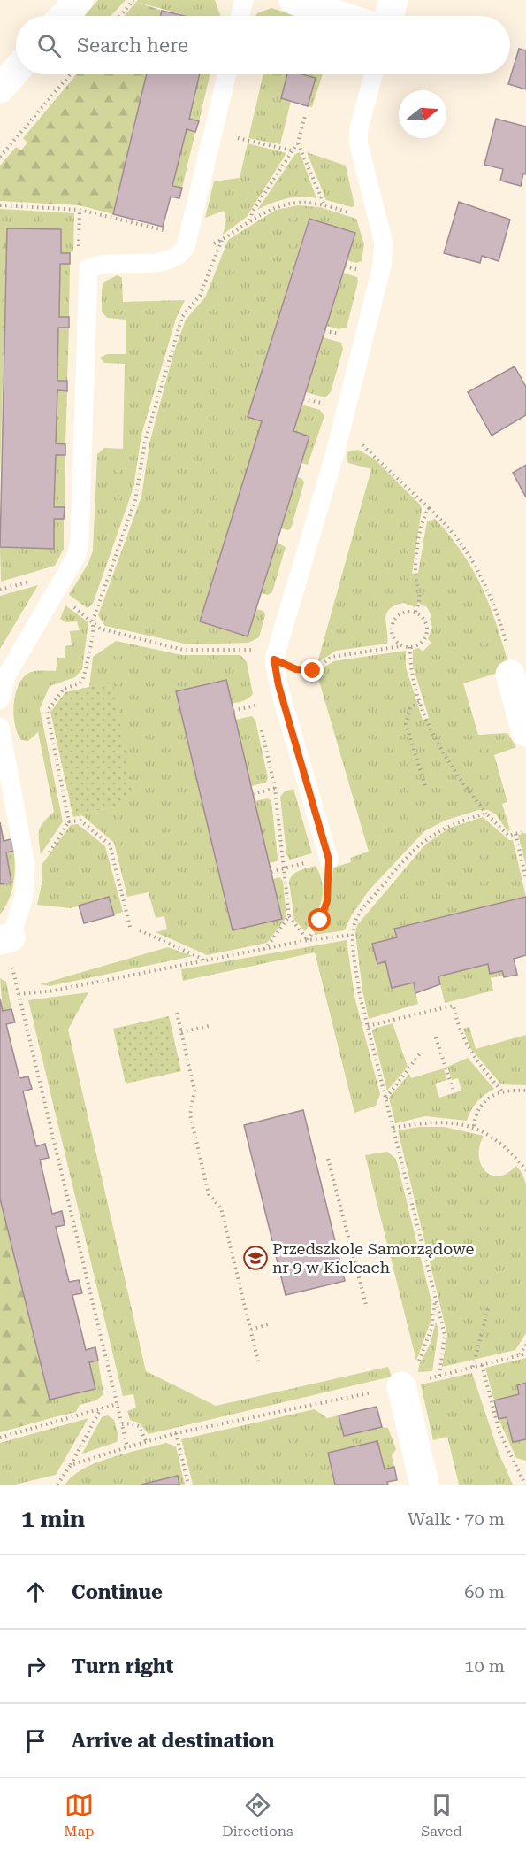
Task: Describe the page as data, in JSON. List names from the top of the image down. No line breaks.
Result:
{"places":{"school or university":["Przedszkole Samorządowe nr 9 w Kielcach"]},"north":"right","page":{"search":"Search here","heading":["1 min","Walk · 70 m"],"list":[["Continue","60 m"],["Turn right","10 m"],"Arrive at destination"],"nav":["Map","Directions","Saved"]}}
